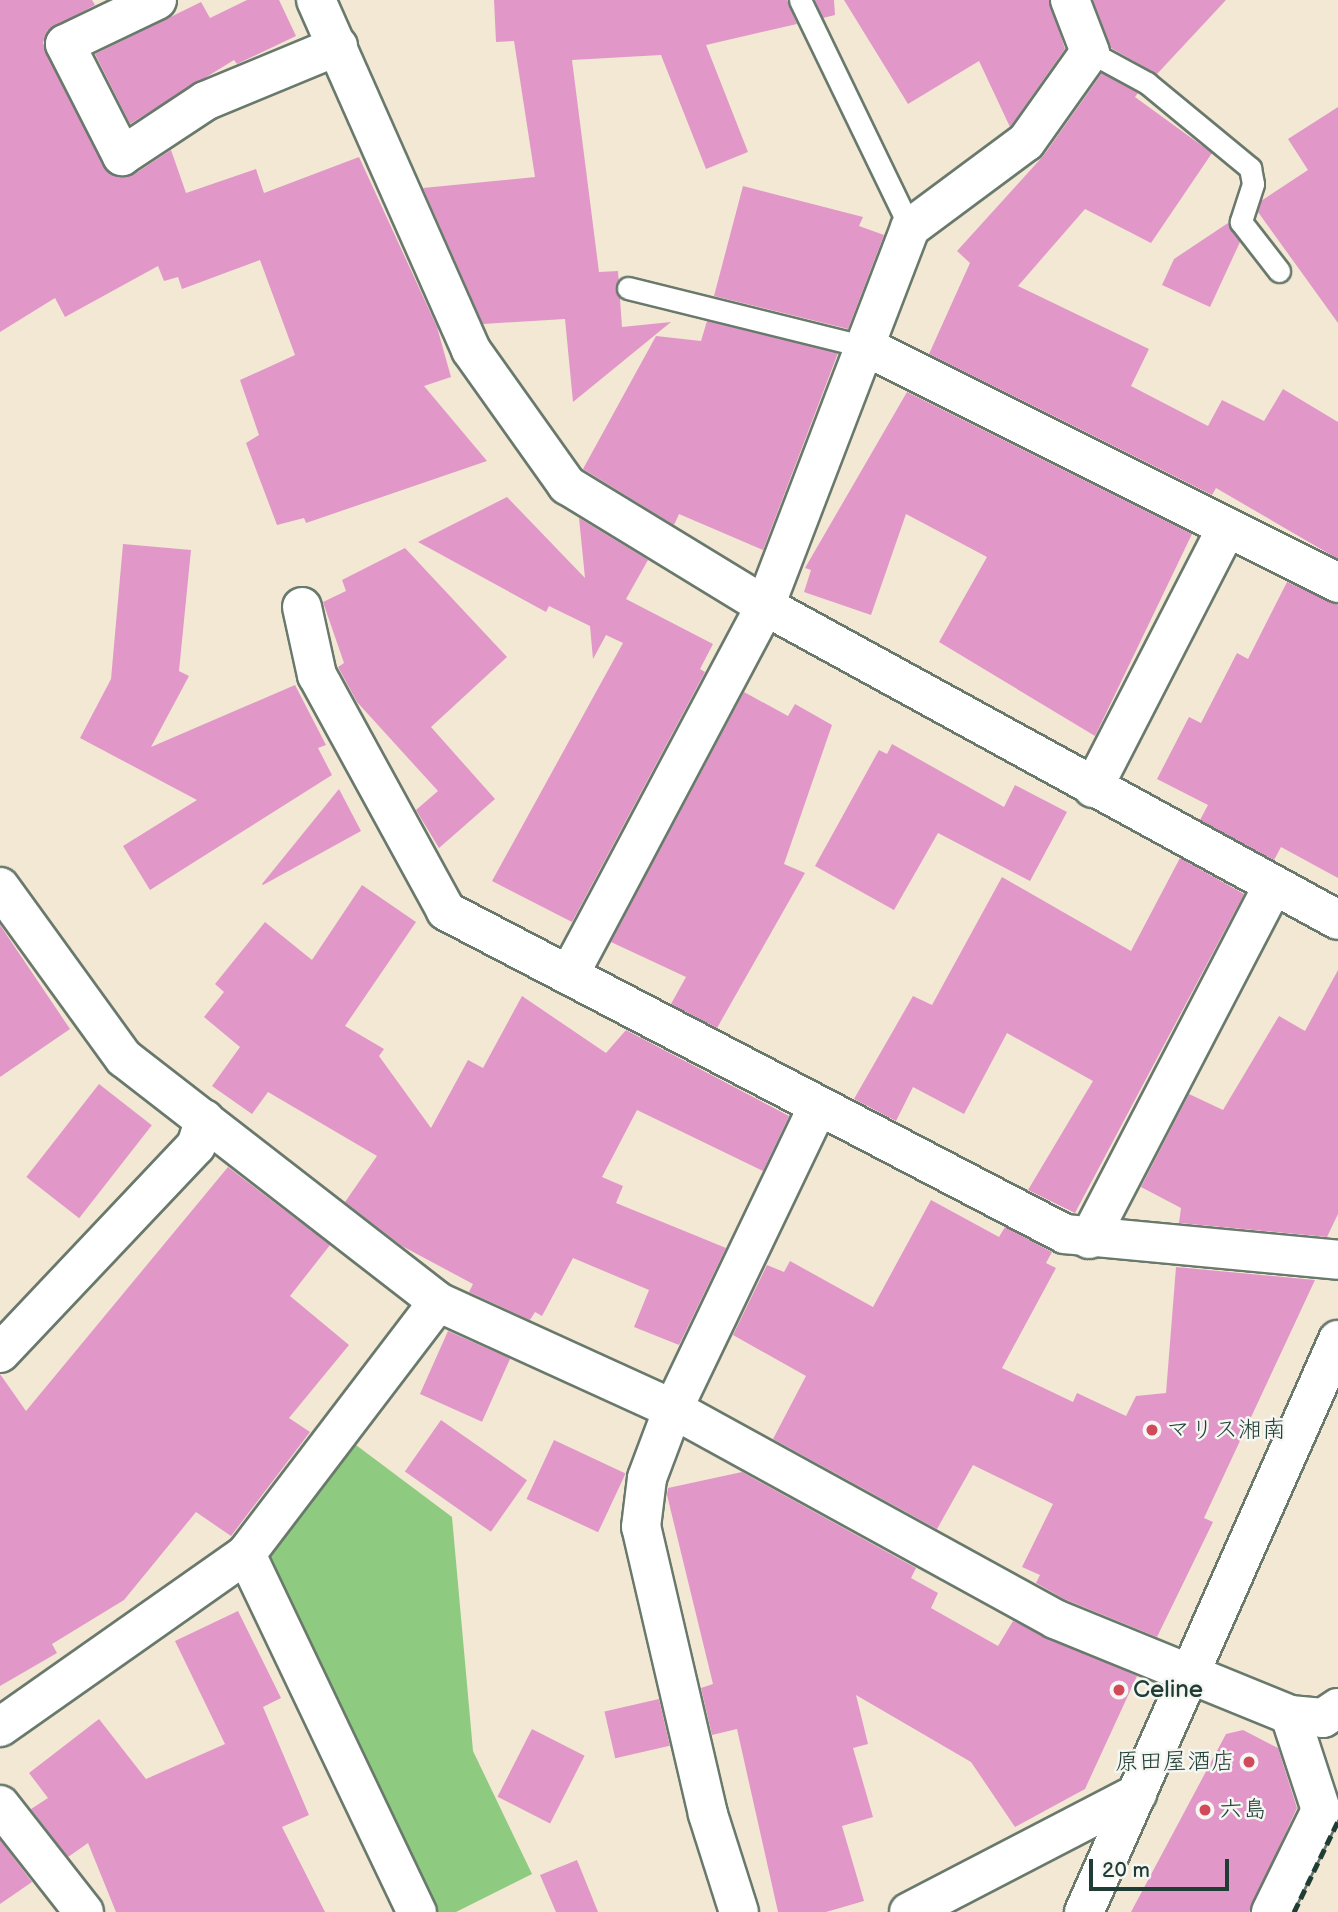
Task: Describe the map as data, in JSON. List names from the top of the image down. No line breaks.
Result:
{"places":["マリス湘南","Celine","原田屋酒店","六島"],"scale_bar":"20 m"}
